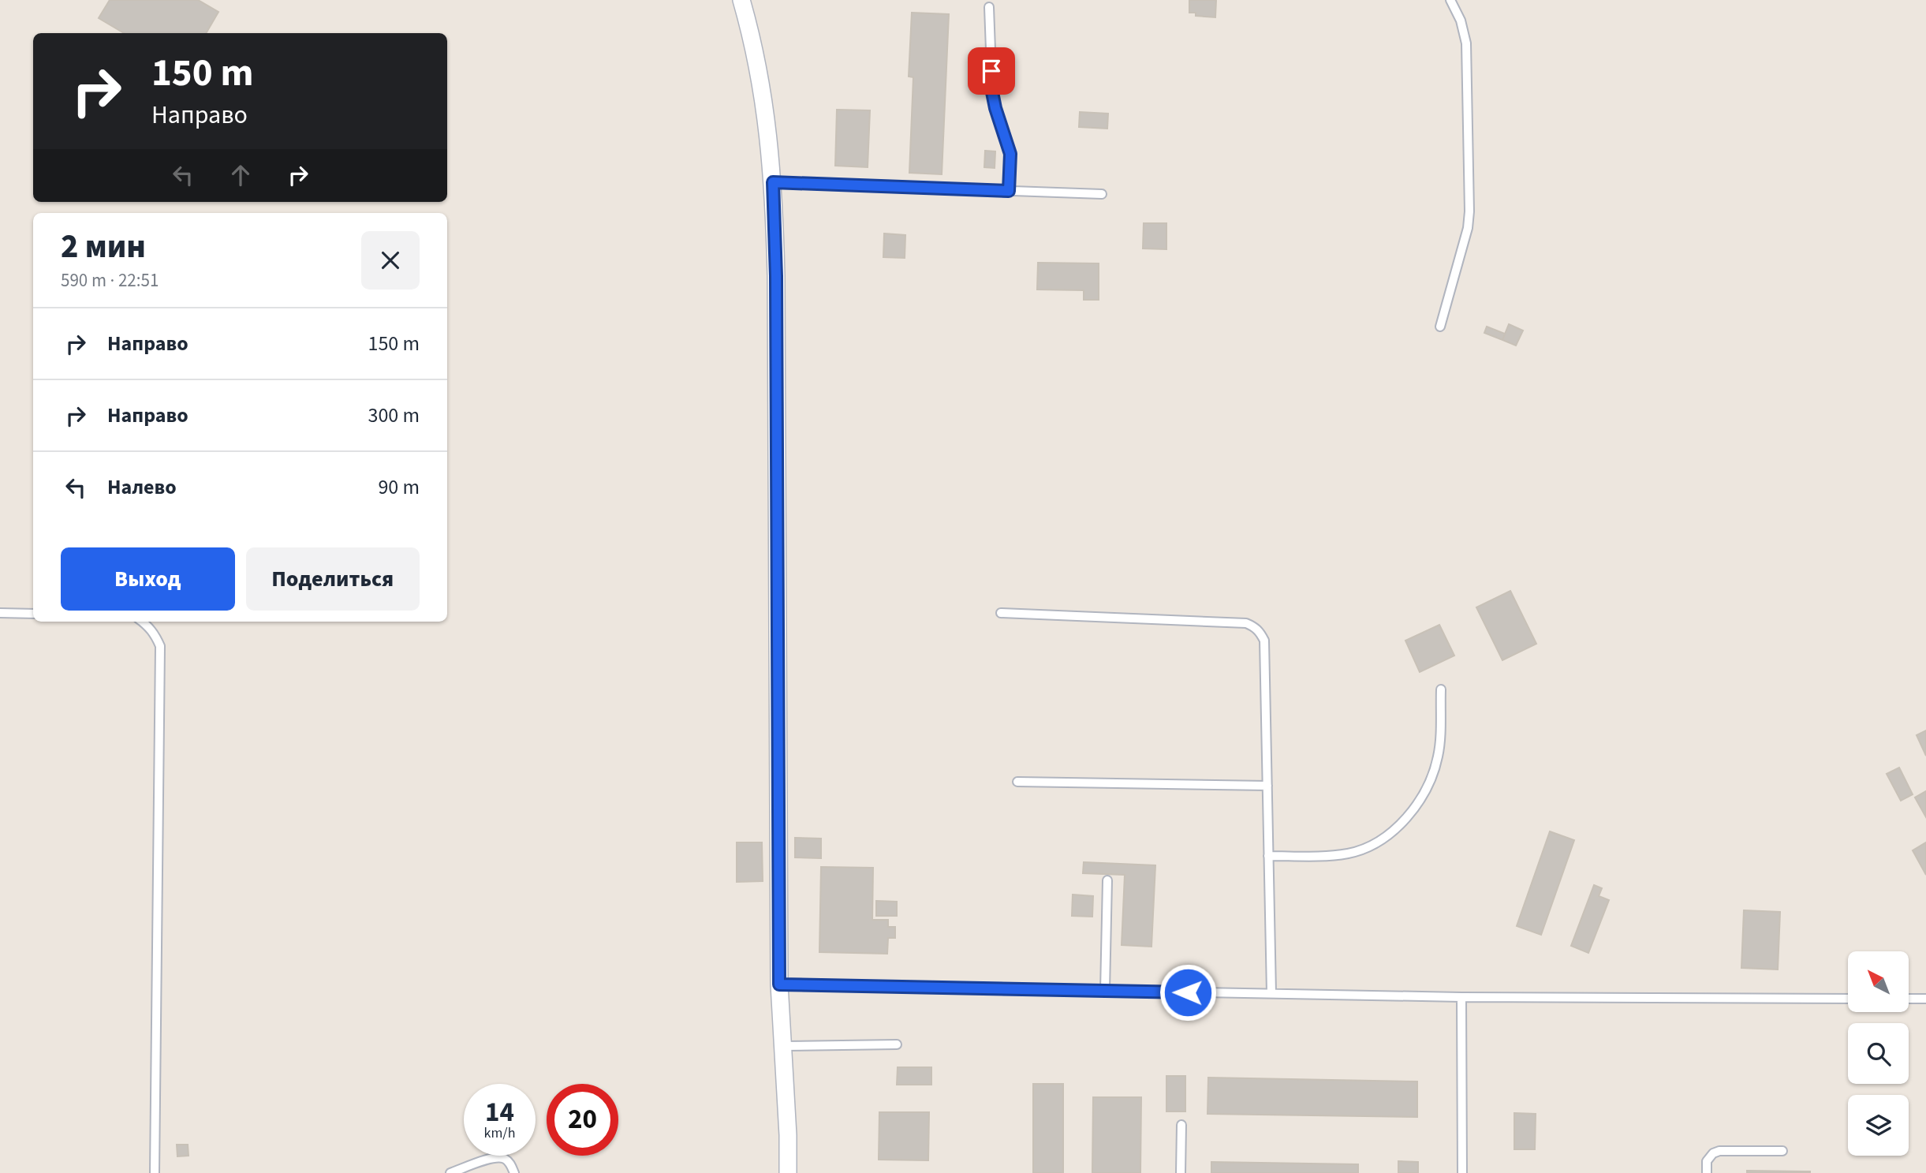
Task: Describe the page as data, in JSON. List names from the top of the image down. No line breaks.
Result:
{"north":"top left","page":{"turn":["150 m","Направо"],"heading":["2 мин","590 m · 22:51"],"list":[{"name":"Направо","value":"150 m"},{"name":"Направо","value":"300 m"},{"name":"Налево","value":"90 m"}],"buttons":["Выход","Поделиться"],"speed":"14 km/h","limit":"20"}}
